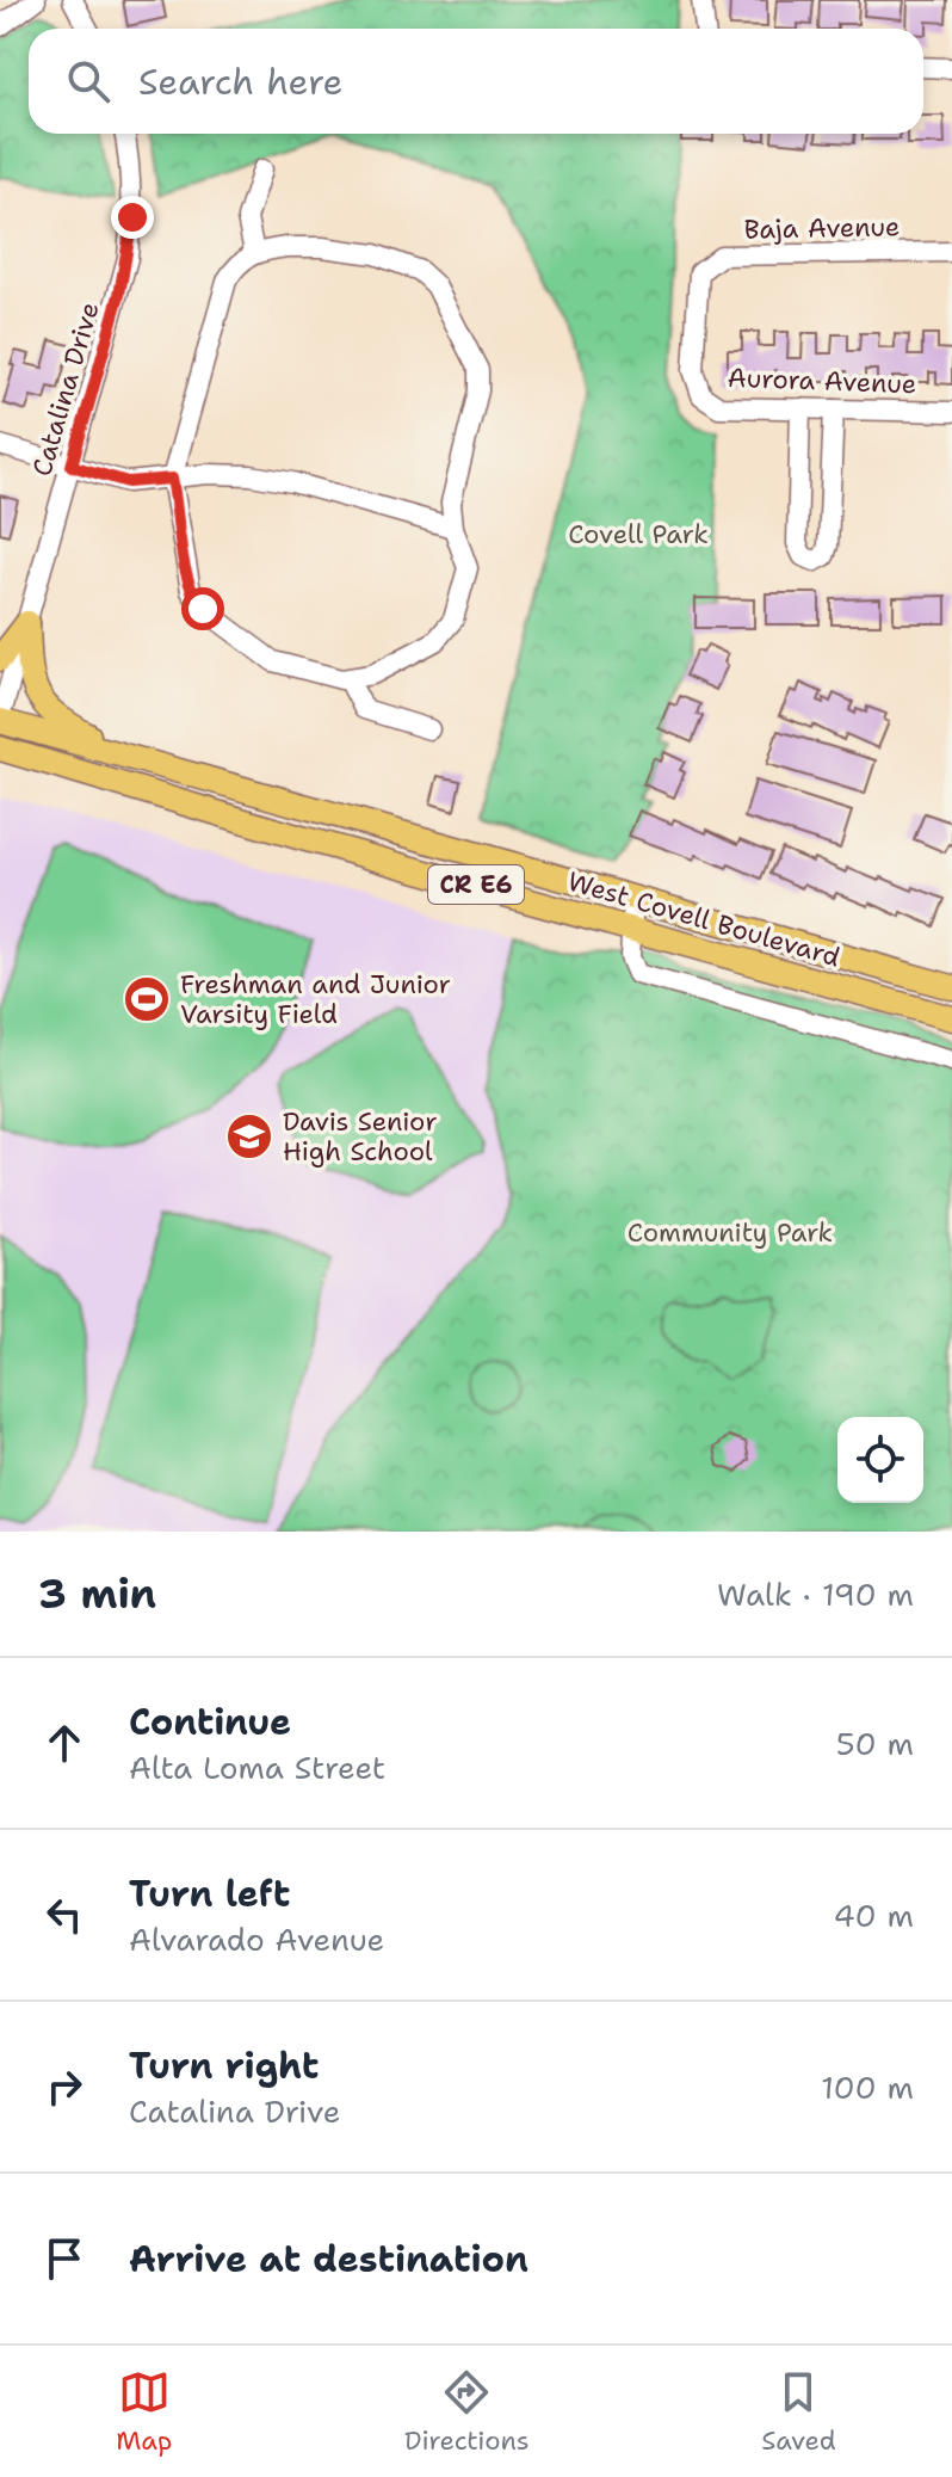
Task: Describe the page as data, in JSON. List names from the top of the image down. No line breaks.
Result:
{"streets":{"main road":["CR E6","West Covell Boulevard"],"street":["Baja Avenue","Aurora Avenue","Catalina Drive"]},"crossings":[["Baja Avenue","Aurora Avenue"],["Catalina Drive","West Covell Boulevard"]],"parks":["Covell Park","Community Park"],"places":{"sports":["Freshman and Junior Varsity Field"],"school or university":["Davis Senior High School"]},"page":{"search":"Search here","heading":["3 min","Walk · 190 m"],"list":[["Continue","Alta Loma Street","50 m"],["Turn left","Alvarado Avenue","40 m"],["Turn right","Catalina Drive","100 m"],"Arrive at destination"],"nav":["Map","Directions","Saved"]}}
